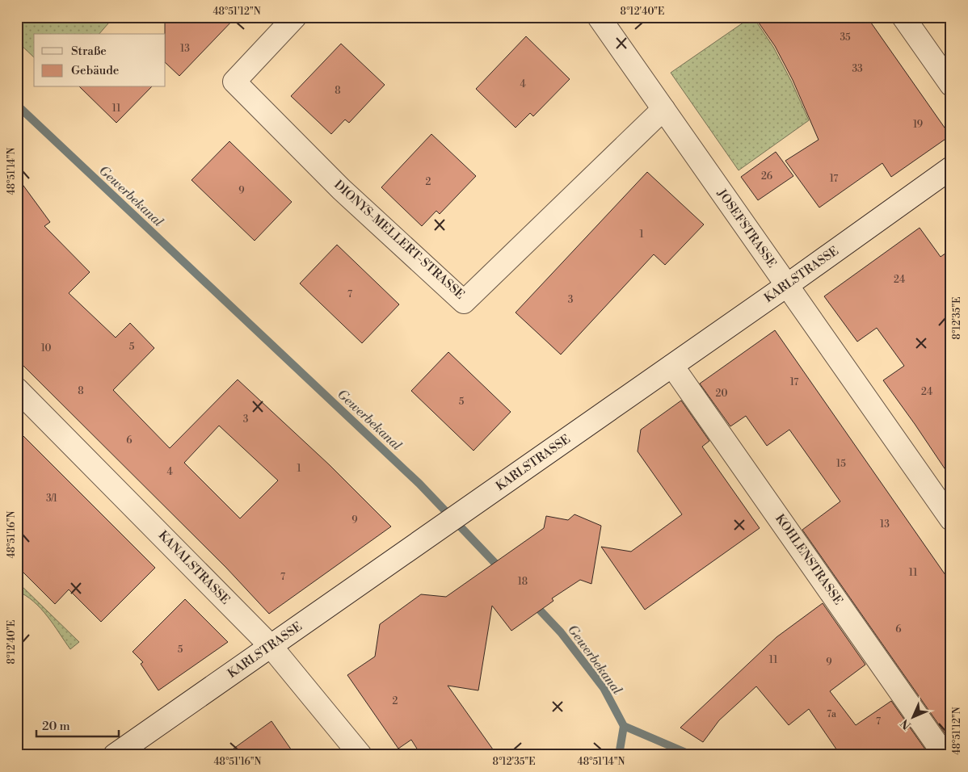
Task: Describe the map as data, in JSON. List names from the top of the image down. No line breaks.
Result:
{"streets":{"street":["JOSEFSTRASSE","DIONYS-MELLERT-STRASSE","KARLSTRASSE","KOHLENSTRASSE","KANALSTRASSE"]},"crossings":[["JOSEFSTRASSE","DIONYS-MELLERT-STRASSE"],["JOSEFSTRASSE","KARLSTRASSE"],["KARLSTRASSE","KOHLENSTRASSE"],["KARLSTRASSE","KANALSTRASSE"]],"water":["Gewerbekanal"],"house_numbers":["35","13","33","4","8","11","19","26","17","2","9","1","24","7","3","5","10","17","8","24","20","5","3","6","15","1","4","3/1","9","13","11","7","18","6","5","11","9","2","7a","7"],"legend":["Straße","Gebäude"],"scale_bar":"20 m","north":"bottom left","coordinates":["48°51'12\"N","8°12'40\"E","48°51'14\"N","8°12'35\"E","48°51'16\"N"]}
